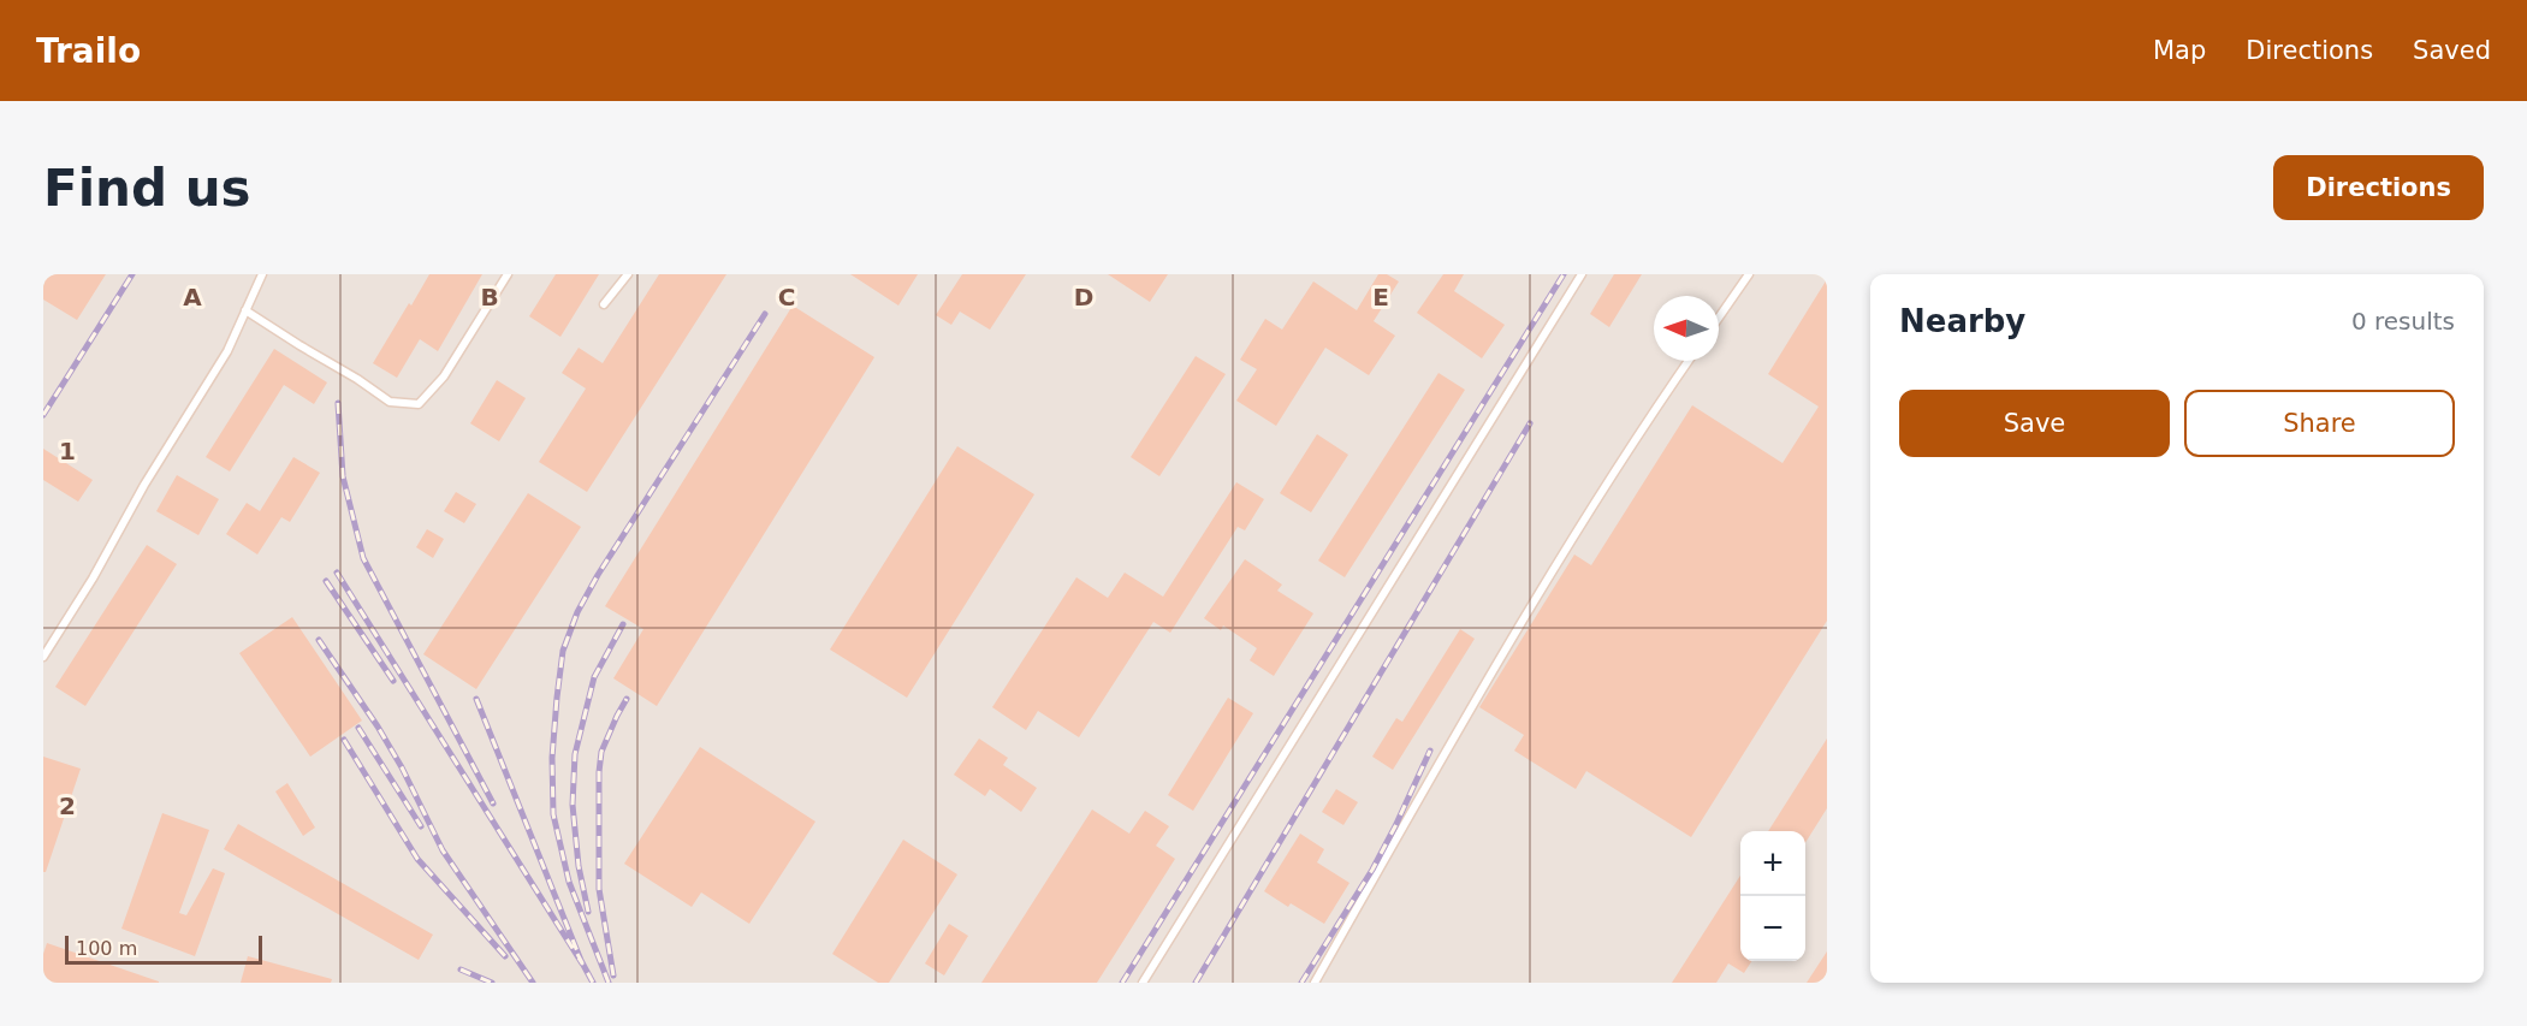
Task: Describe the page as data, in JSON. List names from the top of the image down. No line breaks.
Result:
{"scale_bar":"100 m","north":"left","page":{"header":"Trailo","nav":["Map","Directions","Saved"],"buttons":["Directions",["Save","Share"]],"title":"Find us","heading":["Nearby","0 results"],"map_buttons":["+","−"],"scale":"100 m"},"grid":{"columns":["A","B","C","D","E"],"rows":["1","2"]}}
